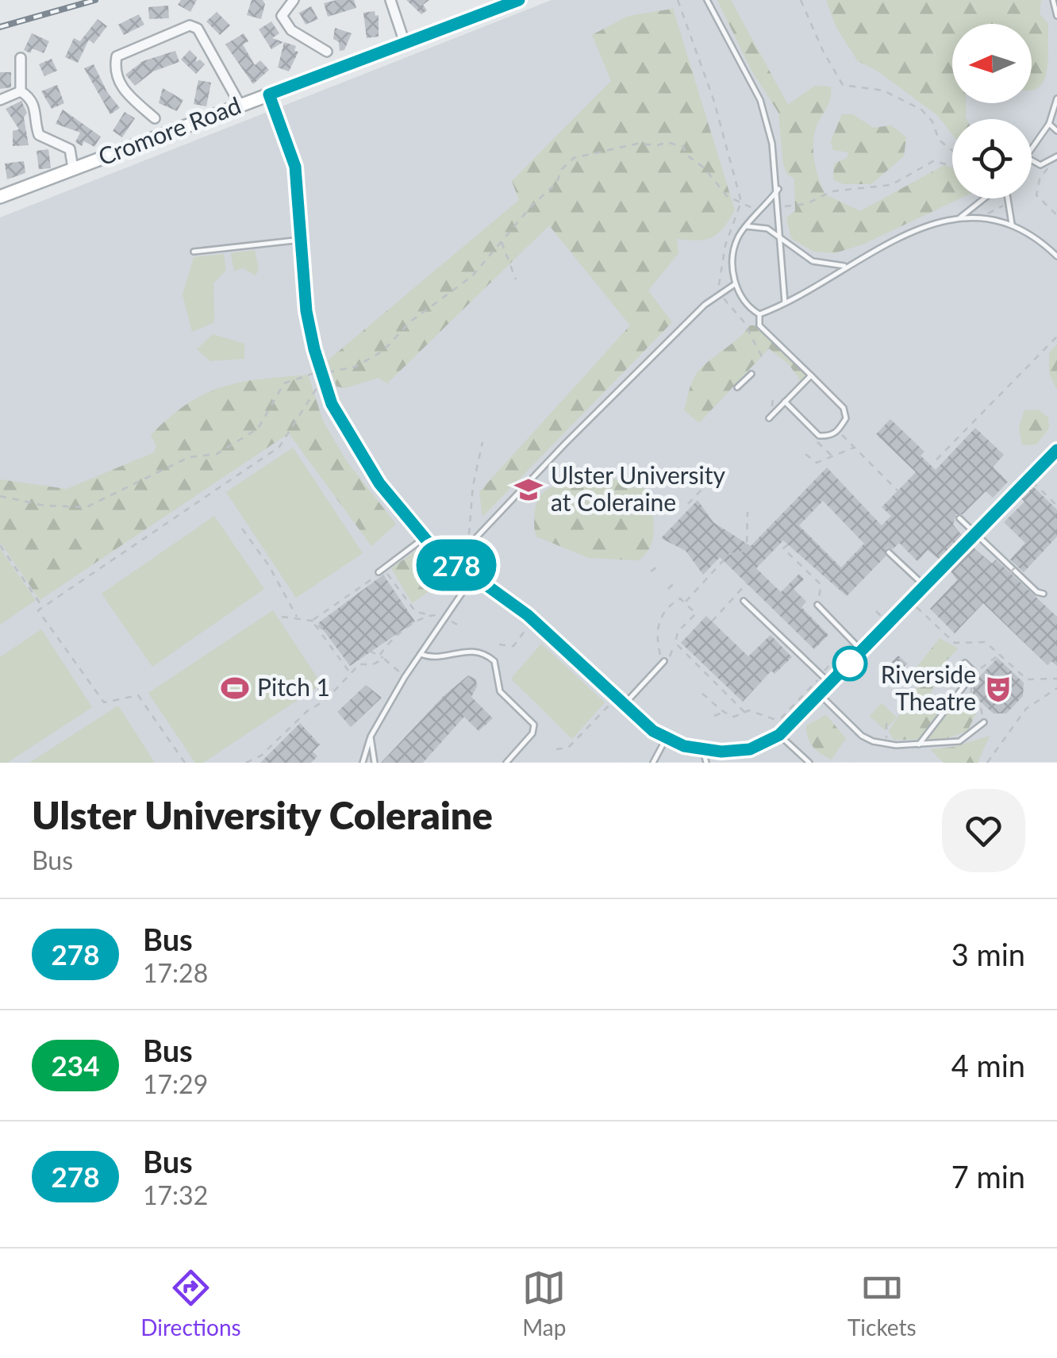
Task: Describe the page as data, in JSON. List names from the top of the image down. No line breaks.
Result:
{"streets":{"main road":["Cromore Road"]},"places":{"school or university":["Ulster University at Coleraine"],"sports":["Pitch 1"],"theatre":["Riverside Theatre"]},"lines":["bus line 278"],"north":"left","page":{"on_map":"278","heading":["Ulster University Coleraine","Bus"],"list":[{"mark":"278","name":"Bus","note":"17:28","value":"3 min"},{"mark":"234","name":"Bus","note":"17:29","value":"4 min"},{"mark":"278","name":"Bus","note":"17:32","value":"7 min"}],"tabs":["Directions","Map","Tickets"]}}
